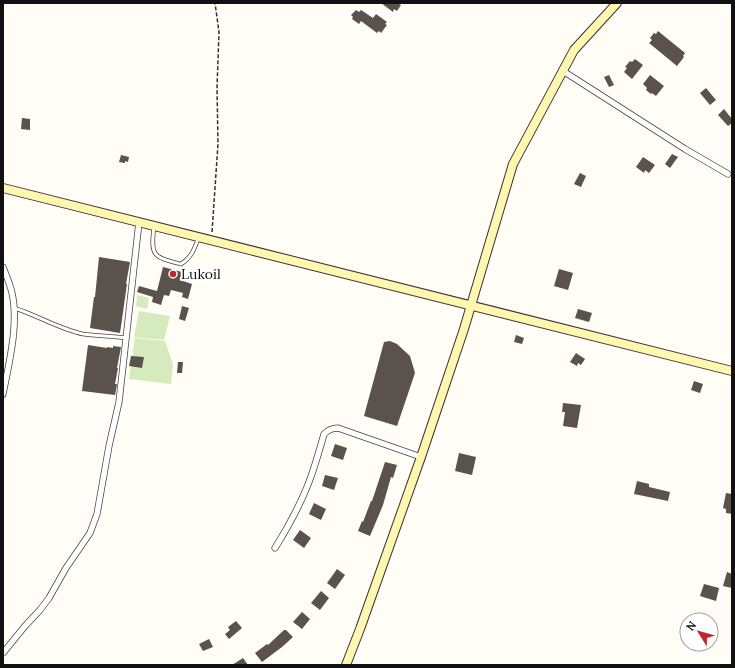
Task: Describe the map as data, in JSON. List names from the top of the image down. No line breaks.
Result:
{"places":["Lukoil"],"north":"top left"}
